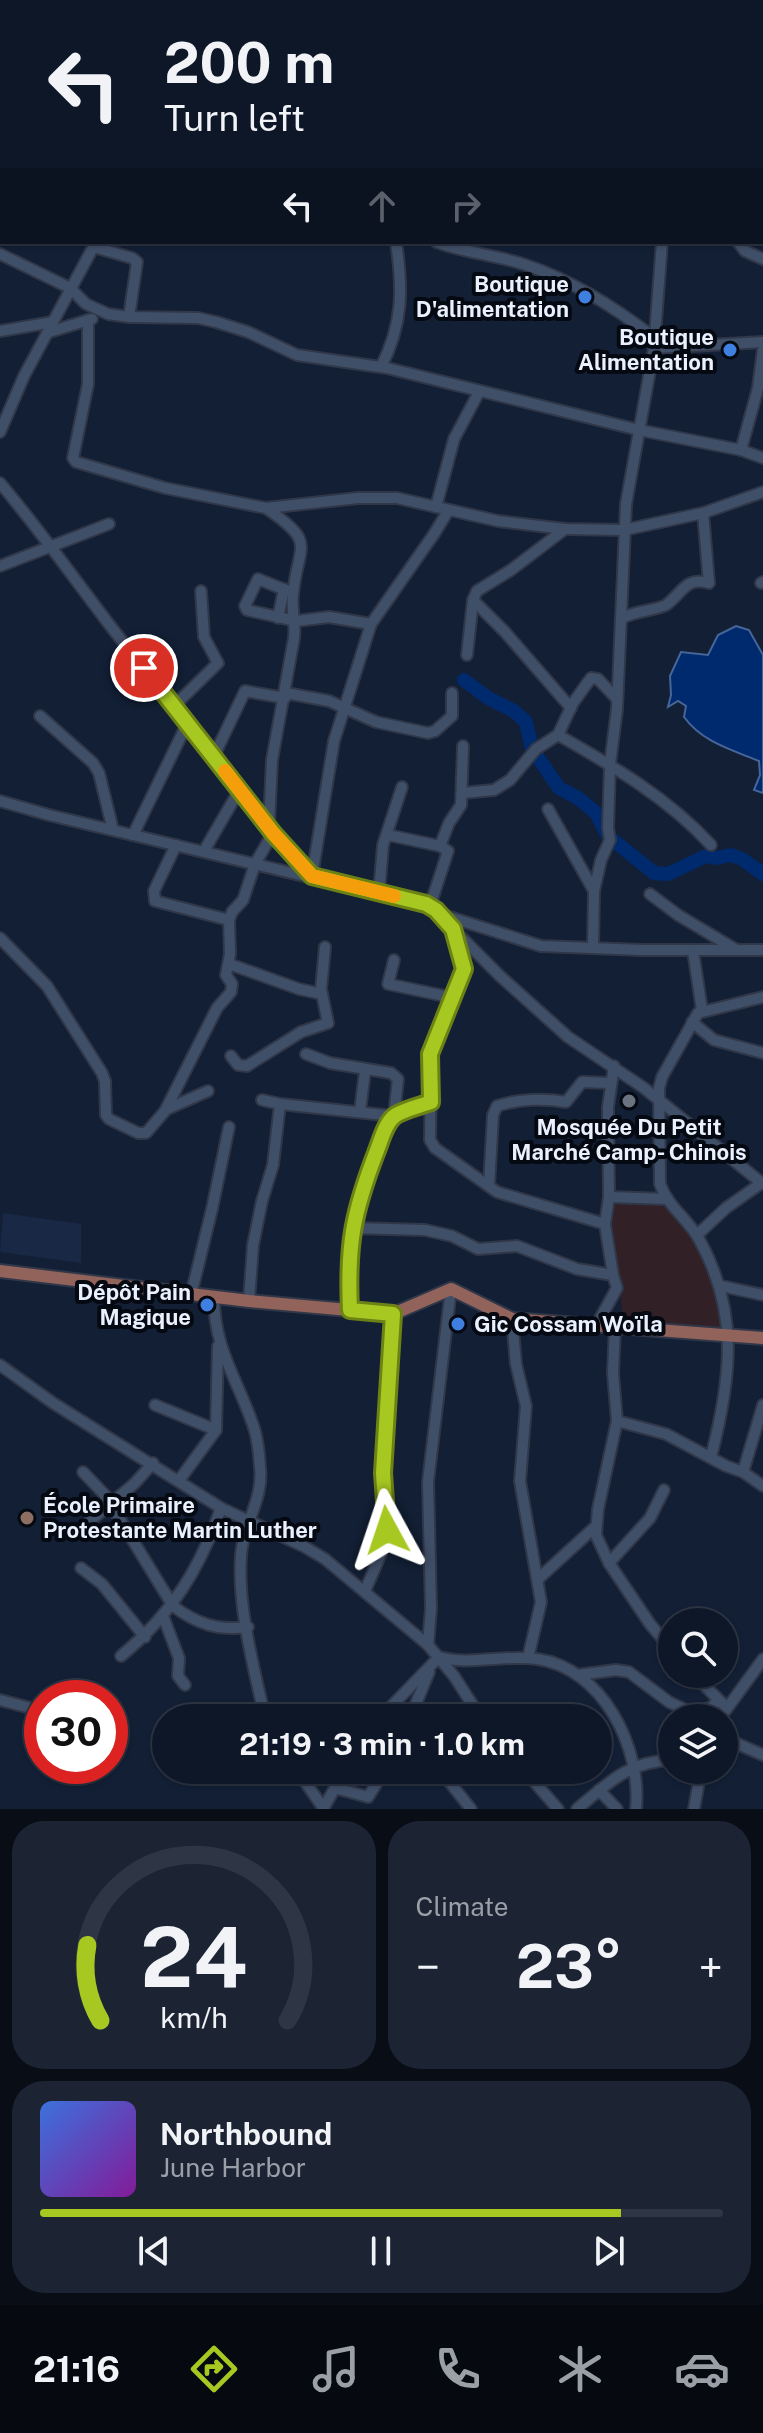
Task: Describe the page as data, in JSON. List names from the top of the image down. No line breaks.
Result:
{"places":["Boutique D'alimentation","Boutique Alimentation","Mosquée Du Petit Marché Camp- Chinois","Dépôt Pain Magique","Gic Cossam Woïla","École Primaire Protestante Martin Luther"],"page":{"turn":["200 m","Turn left"],"limit":"30","trip":"21:19 · 3 min · 1.0 km","tile":"Climate","heat":["−","23°","+"],"song":["Northbound","June Harbor"],"tabs":"21:16","gauge":["24","km/h"]}}
